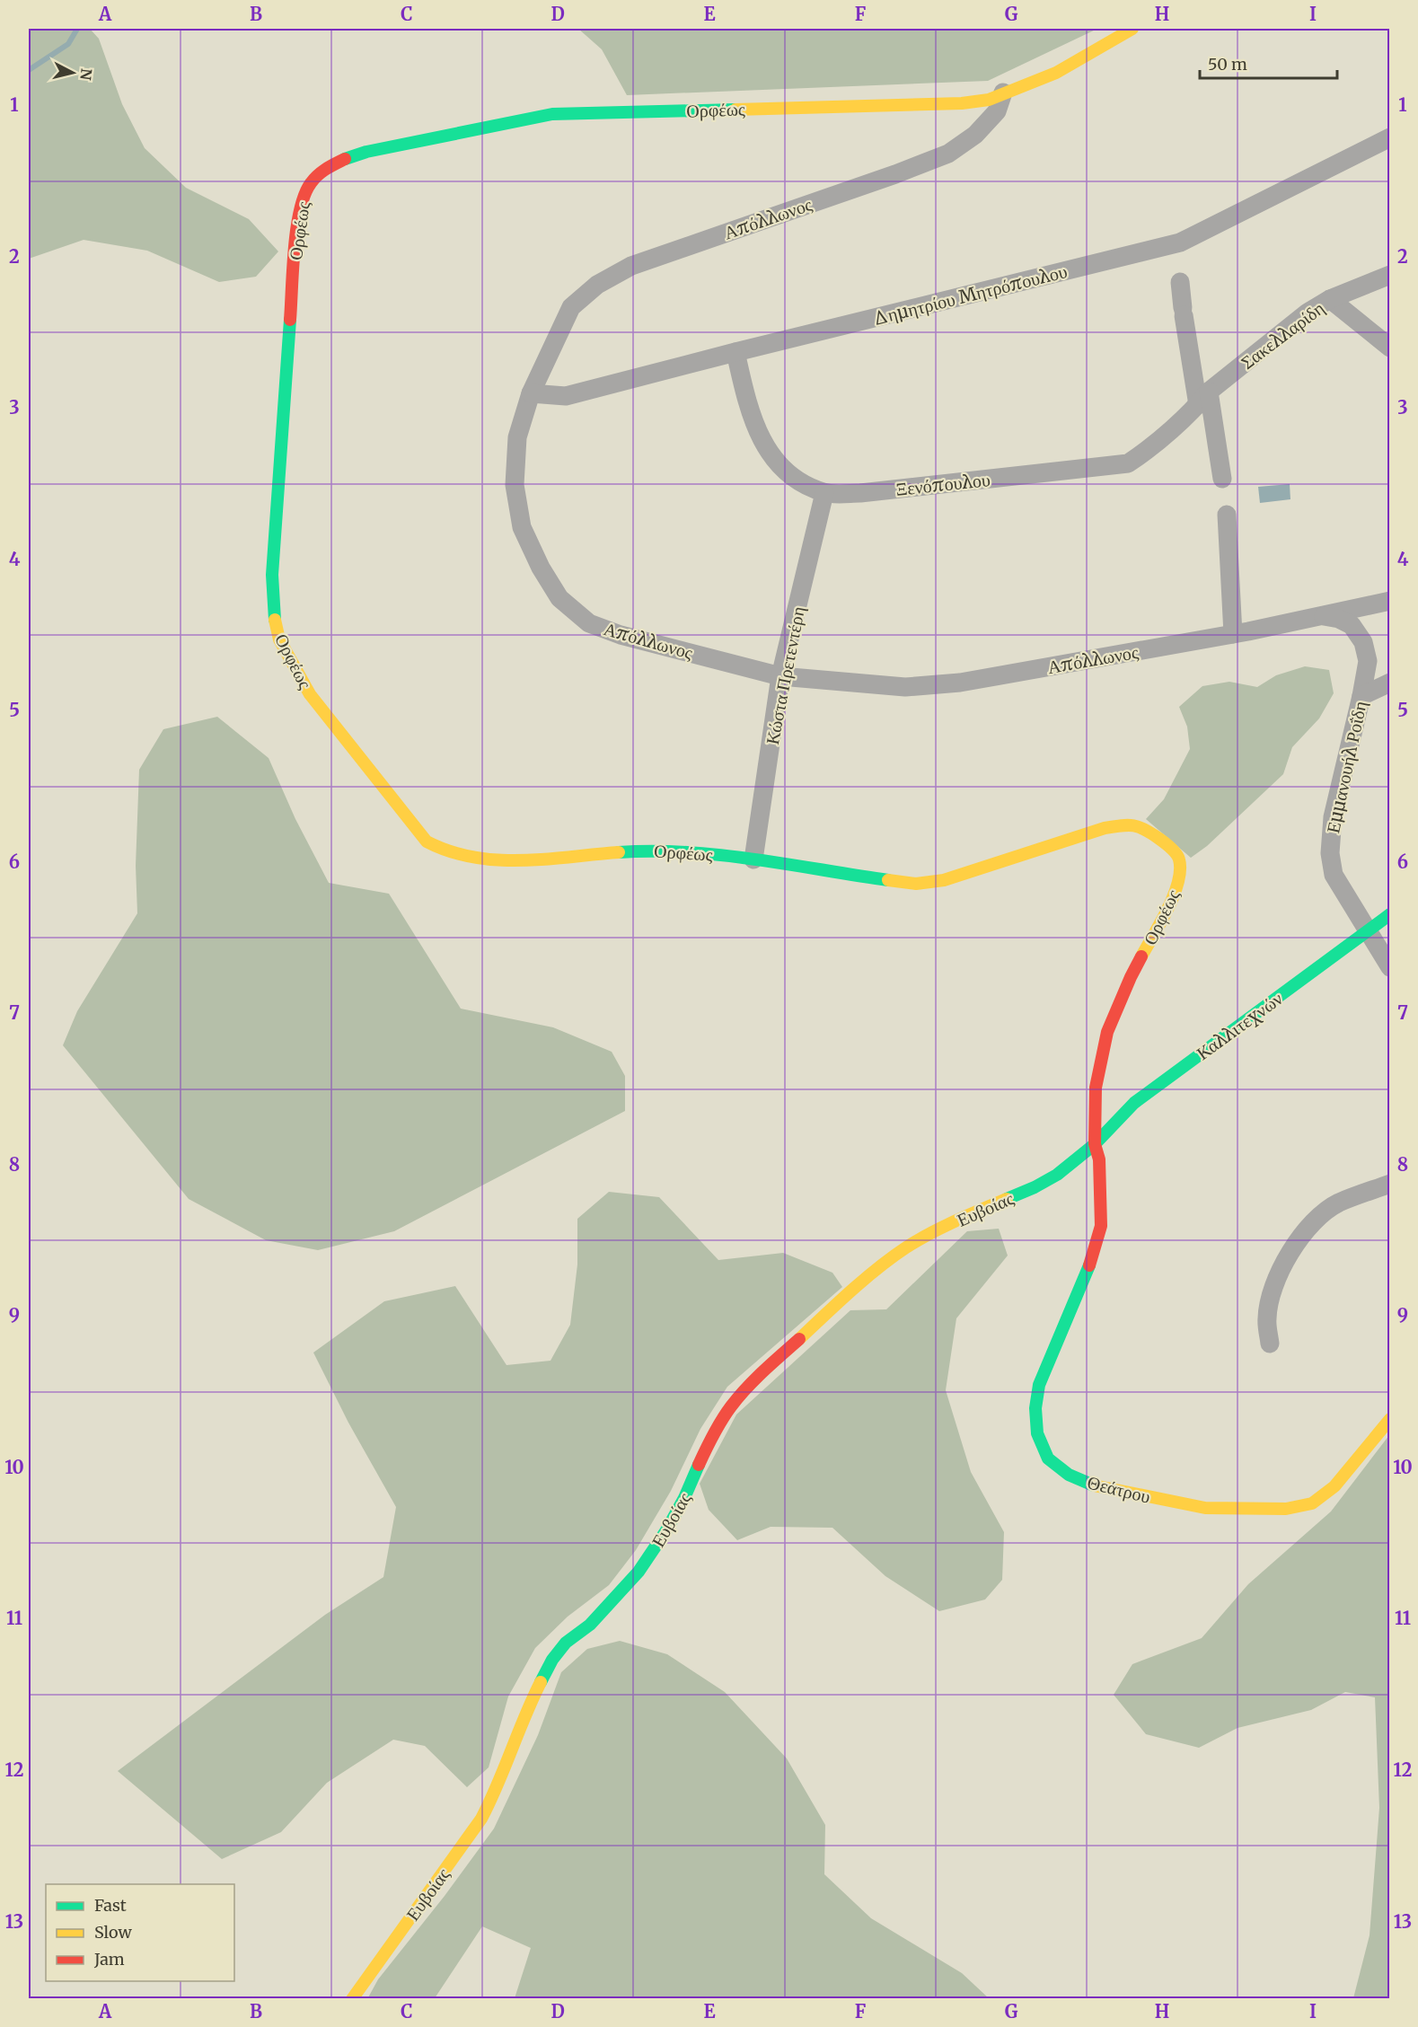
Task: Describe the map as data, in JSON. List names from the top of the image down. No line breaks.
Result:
{"streets":{"street":["Ορφέως","Απόλλωνος","Δημητρίου Μητρόπουλου","Σακελλαρίδη","Ξενόπουλου","Κώστα Πρετεντέρη","Εμμανουήλ Ροΐδη","Καλλιτεχνών","Ευβοίας","Θεάτρου"]},"crossings":[["Ορφέως","Απόλλωνος"],["Ορφέως","Κώστα Πρετεντέρη"],["Ορφέως","Καλλιτεχνών"],["Ορφέως","Ευβοίας"],["Ορφέως","Θεάτρου"],["Απόλλωνος","Δημητρίου Μητρόπουλου"],["Απόλλωνος","Κώστα Πρετεντέρη"],["Απόλλωνος","Εμμανουήλ Ροΐδη"],["Δημητρίου Μητρόπουλου","Ξενόπουλου"],["Σακελλαρίδη","Ξενόπουλου"],["Ξενόπουλου","Κώστα Πρετεντέρη"],["Εμμανουήλ Ροΐδη","Καλλιτεχνών"],["Καλλιτεχνών","Ευβοίας"],["Καλλιτεχνών","Θεάτρου"],["Ευβοίας","Θεάτρου"]],"legend":["Fast","Slow","Jam"],"scale_bar":"50 m","north":"right","grid":{"columns":["A","B","C","D","E","F","G","H","I"],"rows":["1","2","3","4","5","6","7","8","9","10","11","12","13"]}}
